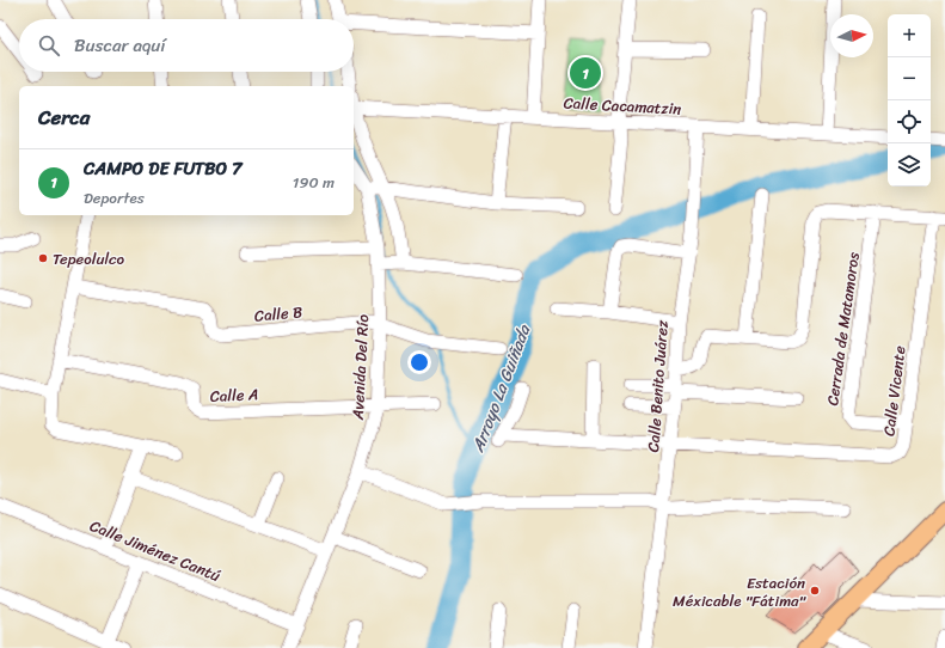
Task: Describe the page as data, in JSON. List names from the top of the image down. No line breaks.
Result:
{"streets":{"street":["Calle Cacamatzin","Calle B","Cerrada de Matamoros","Avenida Del Río","Calle Benito Juárez","Calle Vicente","Calle A","Calle Jiménez Cantú"]},"crossings":[["Calle Cacamatzin","Calle Benito Juárez"],["Calle B","Avenida Del Río"],["Cerrada de Matamoros","Calle Vicente"],["Avenida Del Río","Calle A"],["Avenida Del Río","Calle Jiménez Cantú"],["Calle Benito Juárez","Calle Vicente"]],"water":["Arroyo La Guiñada"],"places":["Tepeolulco","Estación Méxicable \"Fátima\""],"north":"right","page":{"map_buttons":["+","−"],"search":"Buscar aquí","pins":"1","heading":"Cerca","list":[{"mark":"1","name":"CAMPO DE FUTBO 7","note":"Deportes","value":"190 m"}]}}
